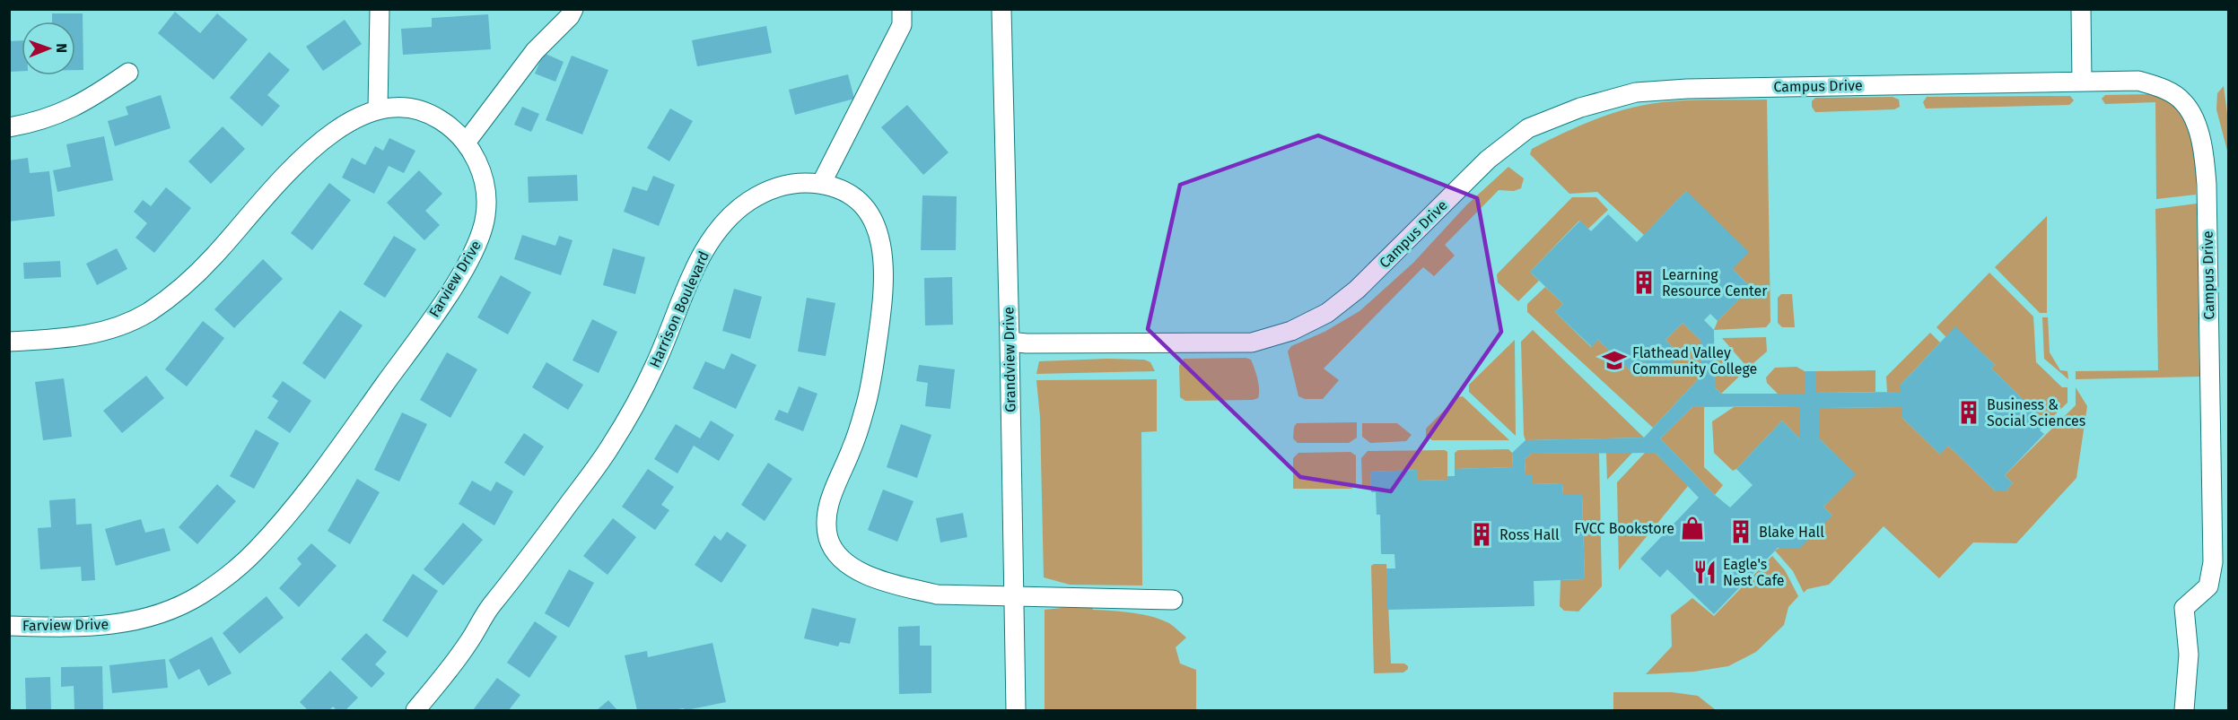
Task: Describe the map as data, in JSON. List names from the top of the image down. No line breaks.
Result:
{"streets":{"street":["Campus Drive","Farview Drive","Harrison Boulevard","Grandview Drive"]},"crossings":[["Campus Drive","Grandview Drive"],["Harrison Boulevard","Grandview Drive"]],"places":{"building":["Learning Resource Center","Business & Social Sciences","Blake Hall","Ross Hall"],"school or university":["Flathead Valley Community College"],"shop":["FVCC Bookstore"],"restaurant":["Eagle's Nest Cafe"]},"north":"right"}
